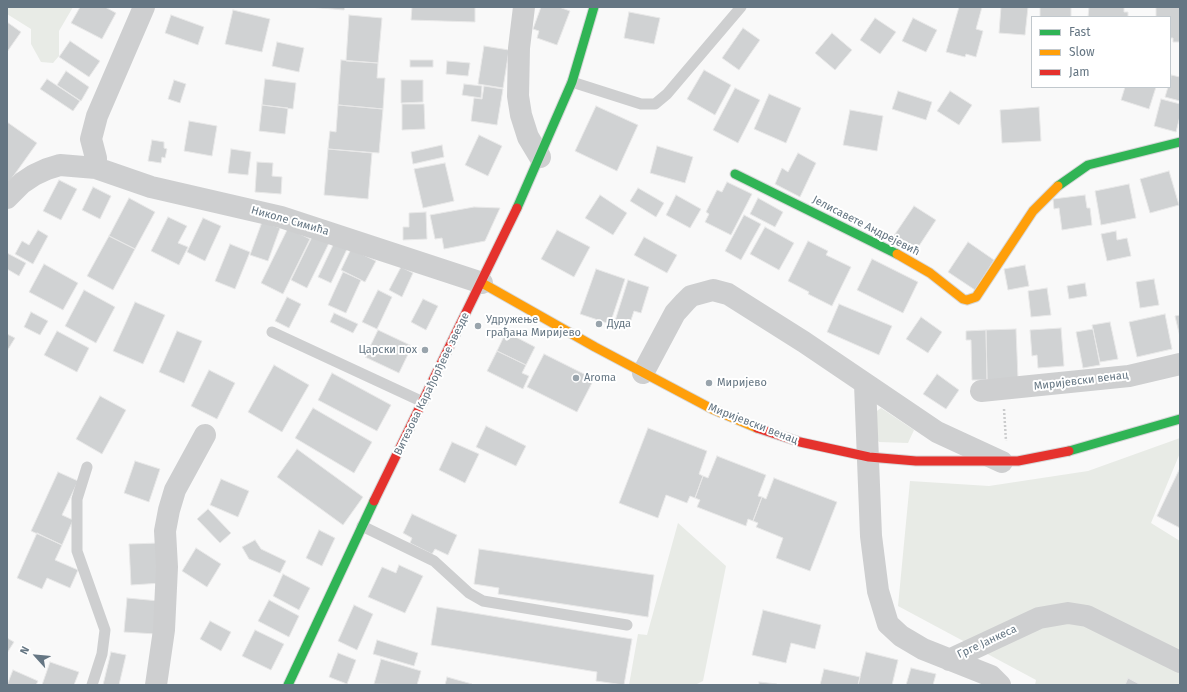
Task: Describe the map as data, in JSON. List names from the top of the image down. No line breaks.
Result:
{"streets":{"street":["Николе Симића","Јелисавете Андрејевић","Миријевски венац","Витезова Карађорђеве звезде","Грге Јанкеса"]},"crossings":[["Николе Симића","Миријевски венац"],["Николе Симића","Витезова Карађорђеве звезде"],["Миријевски венац","Витезова Карађорђеве звезде"],["Миријевски венац","Грге Јанкеса"]],"places":["Дуда","Удружење грађана Миријево","Царски пох","Aroma","Миријево"],"legend":["Fast","Slow","Jam"],"north":"top left"}
